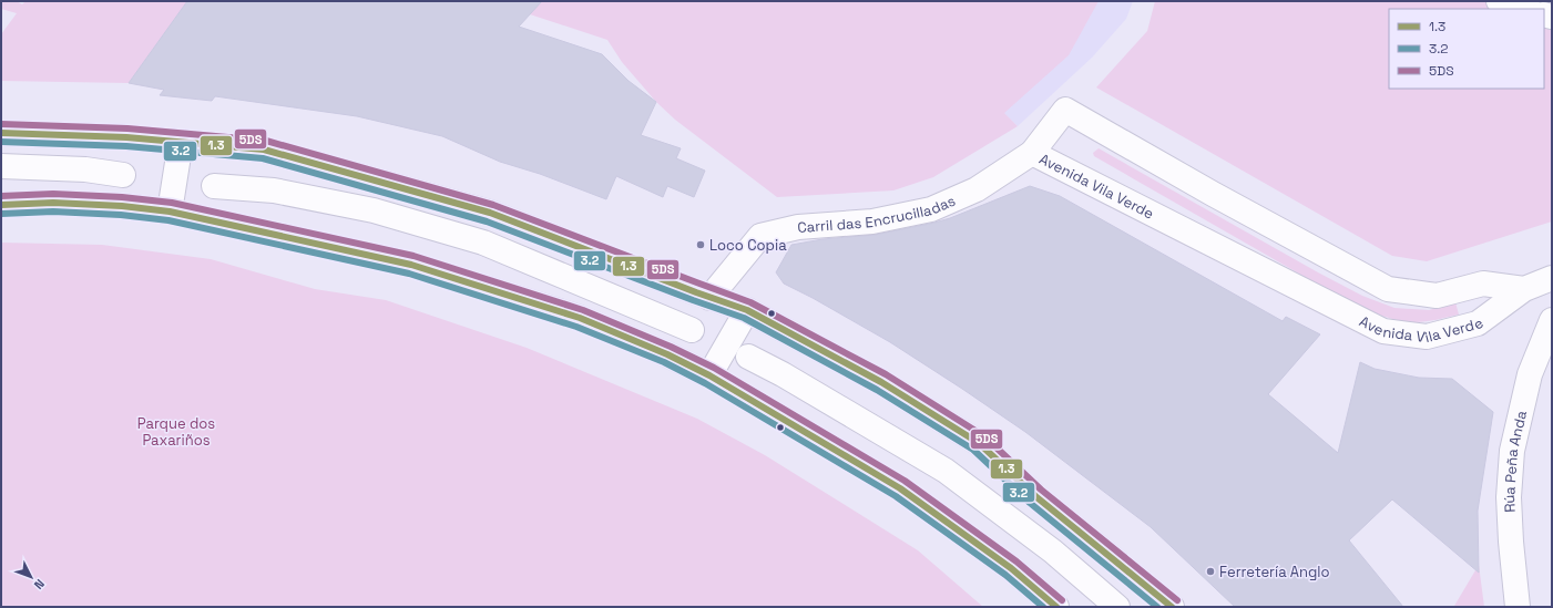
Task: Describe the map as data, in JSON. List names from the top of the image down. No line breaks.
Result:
{"streets":{"street":["Avenida Vila Verde","Carril das Encrucilladas","Rúa Peña Anda"]},"crossings":[["Avenida Vila Verde","Carril das Encrucilladas"]],"parks":["Parque dos Paxariños"],"places":["Loco Copia","Ferretería Anglo"],"lines":["transit line 5DS","transit line 1.3","transit line 3.2"],"legend":["1.3","3.2","5DS"],"north":"bottom right"}
